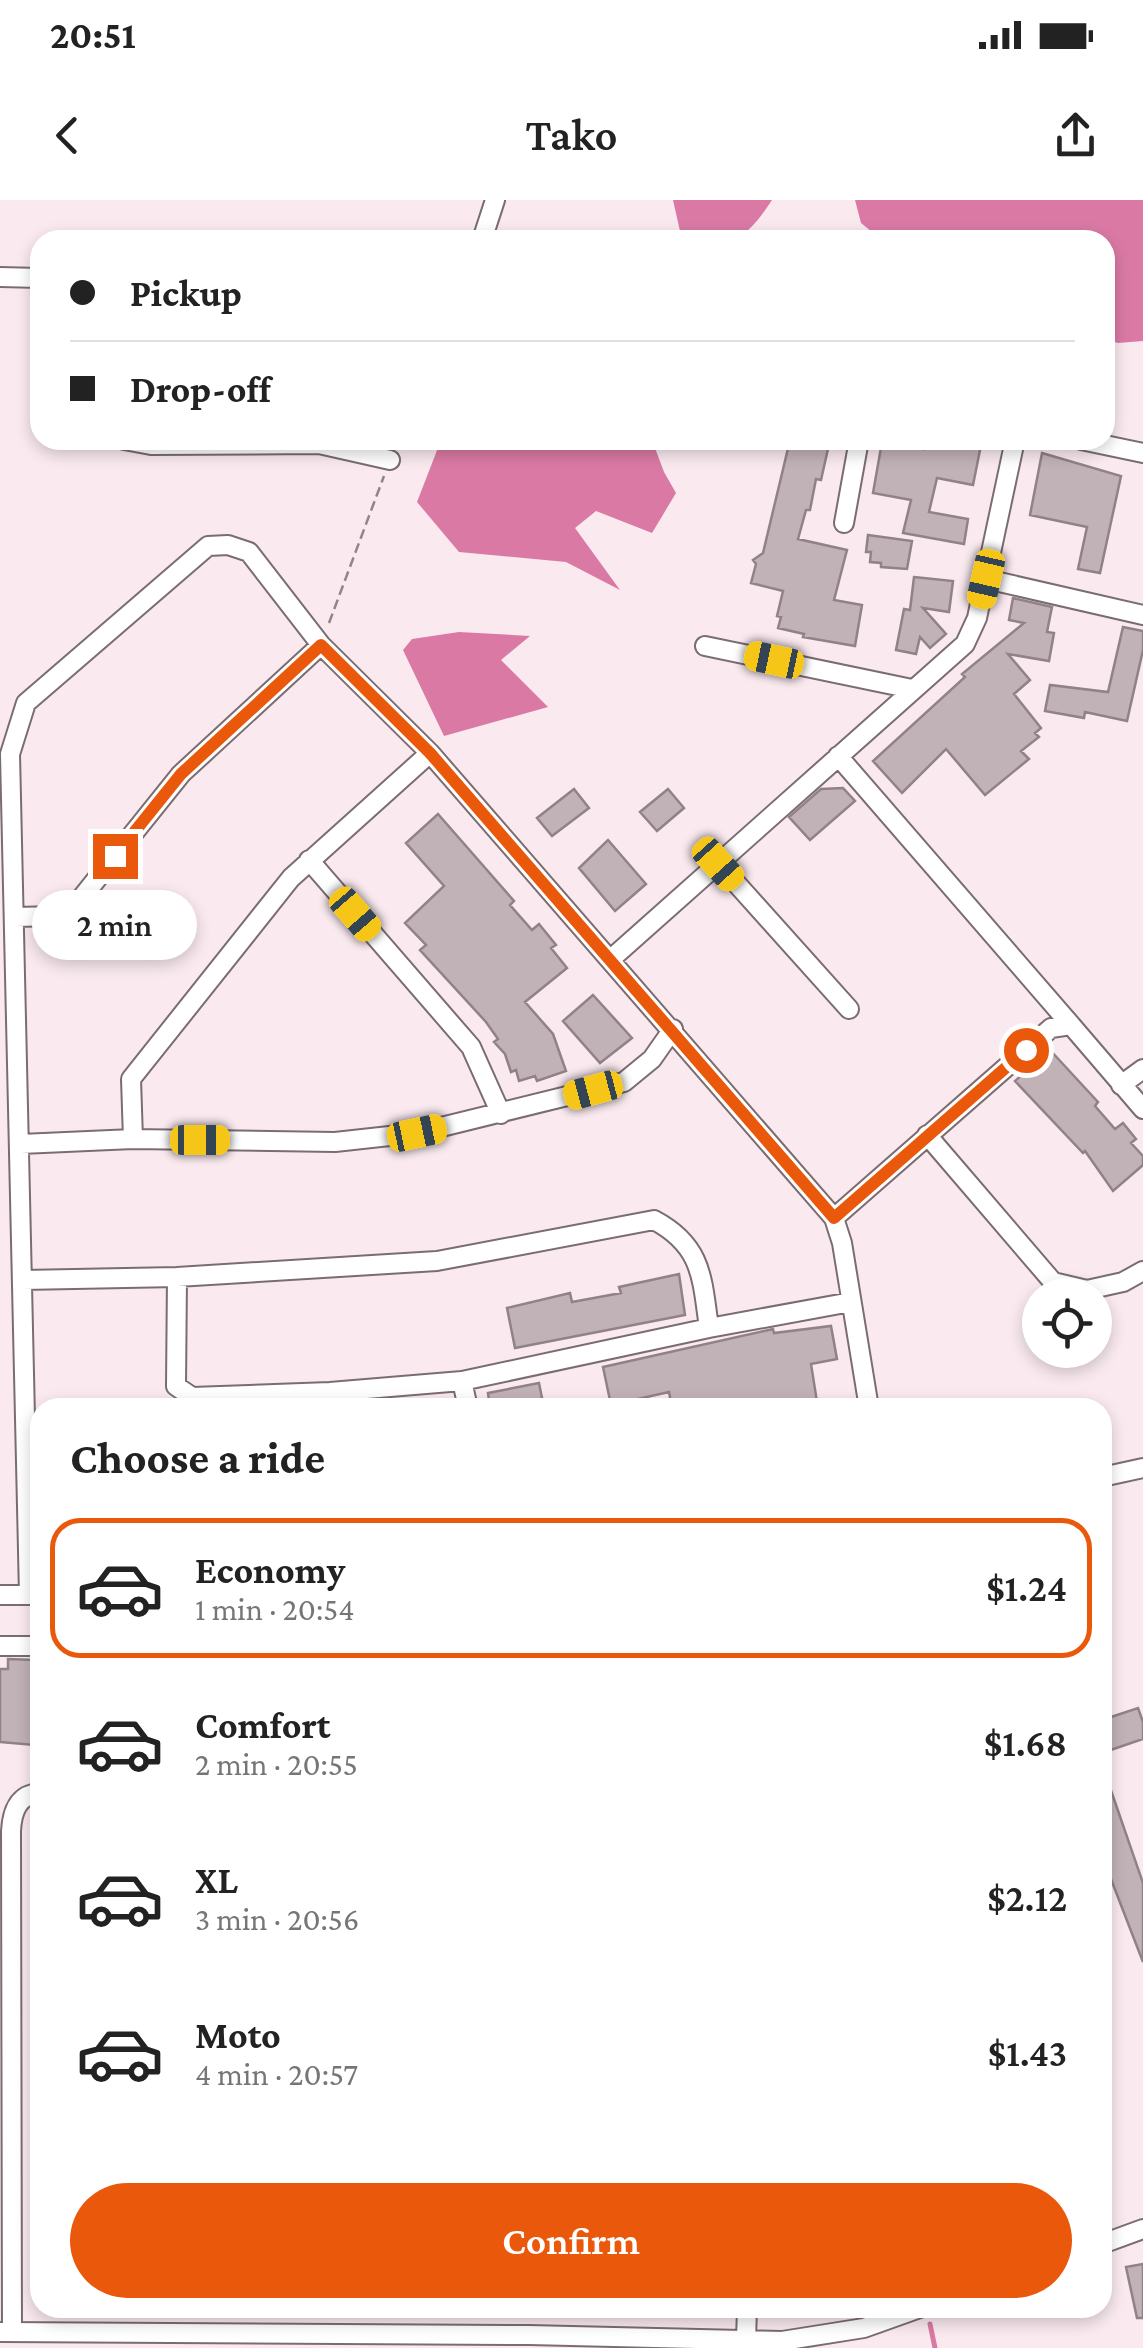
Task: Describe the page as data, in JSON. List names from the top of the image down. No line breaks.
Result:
{"page":{"status":"20:51","header":"Tako","banner":["Pickup","Drop-off"],"bubble":"2 min","heading":"Choose a ride","list":[{"name":"Economy","note":"1 min · 20:54","value":"$1.24"},{"name":"Comfort","note":"2 min · 20:55","value":"$1.68"},{"name":"XL","note":"3 min · 20:56","value":"$2.12"},{"name":"Moto","note":"4 min · 20:57","value":"$1.43"}],"buttons":"Confirm"}}
